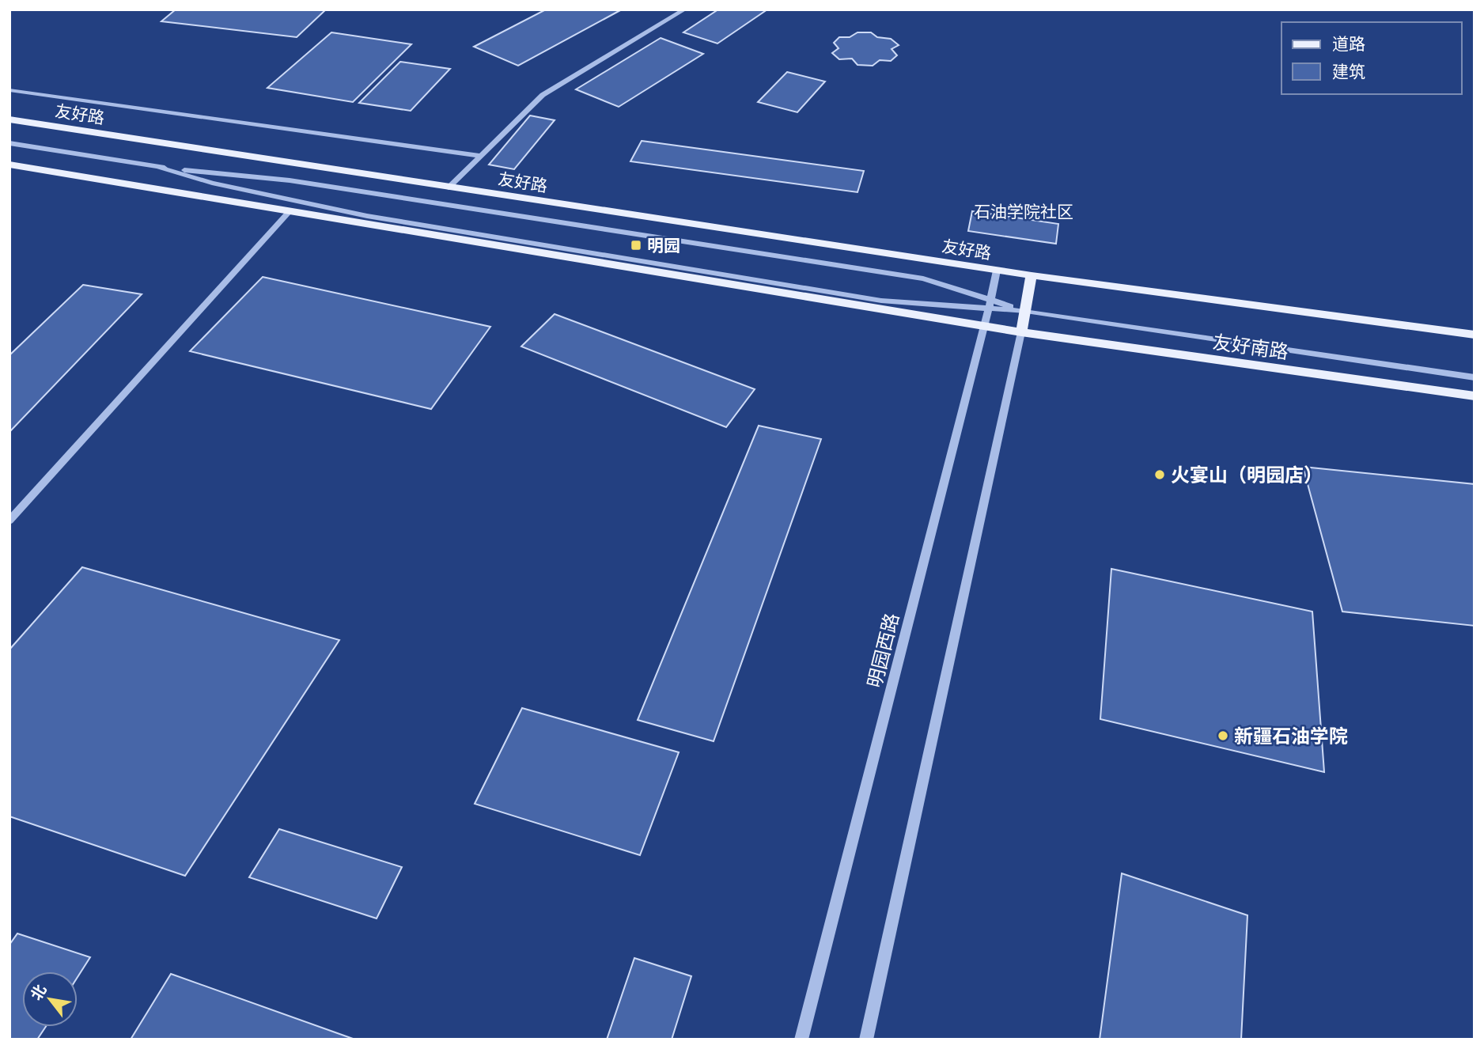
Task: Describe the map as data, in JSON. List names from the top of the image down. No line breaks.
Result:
{"streets":{"main road":["友好路","友好南路"],"street":["明园西路"]},"crossings":[["友好路","明园西路"]],"districts":["石油学院社区"],"places":{"transit":["明园"],"other":["火宴山（明园店）","新疆石油学院"]},"legend":["道路","建筑"],"north":"top left"}
